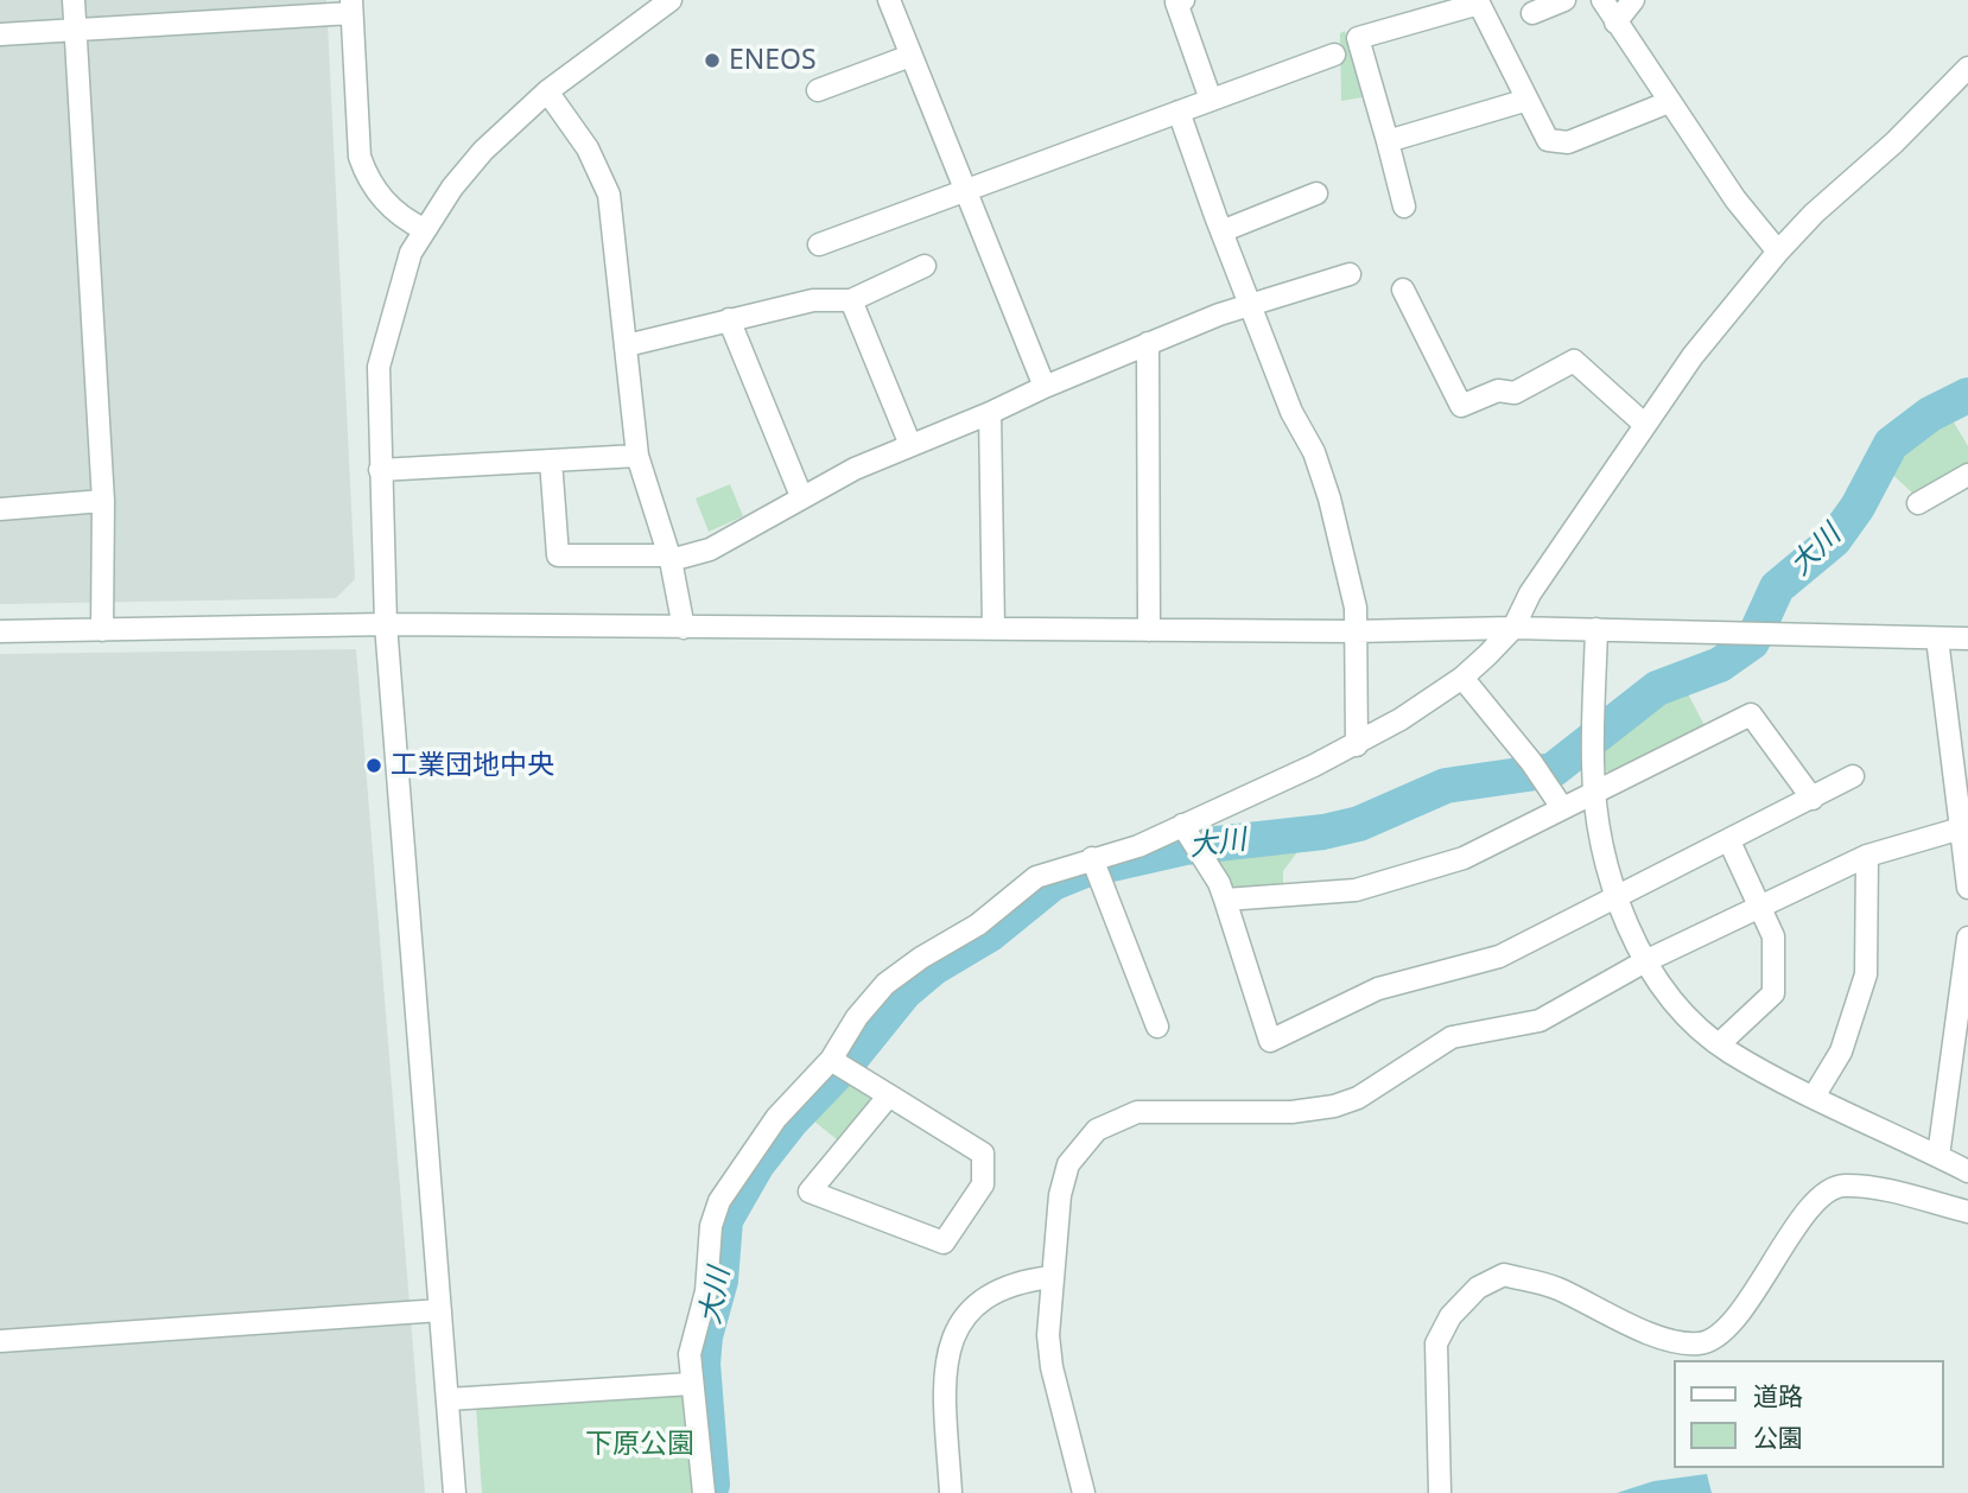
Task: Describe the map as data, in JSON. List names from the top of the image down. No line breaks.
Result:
{"water":["大川"],"parks":["下原公園"],"places":["ENEOS","工業団地中央"],"legend":["道路","公園"]}
